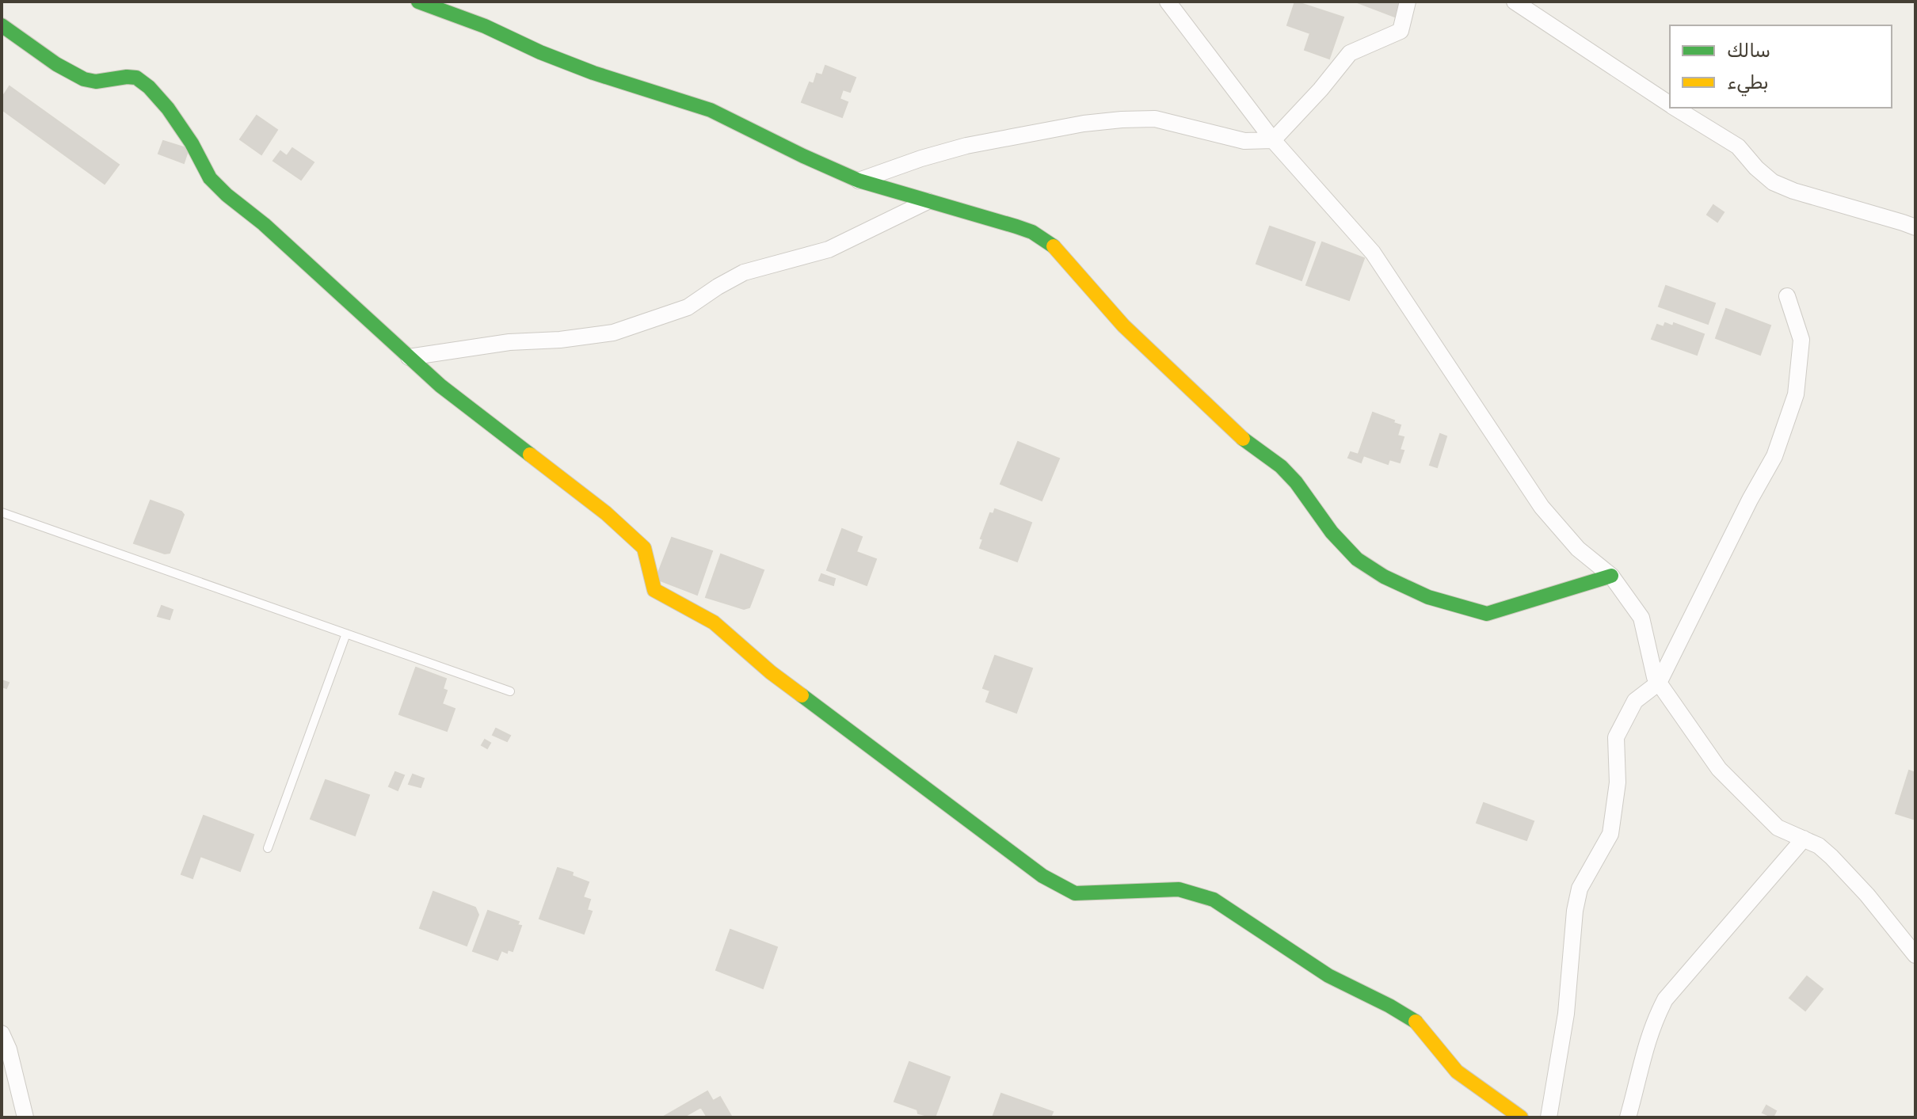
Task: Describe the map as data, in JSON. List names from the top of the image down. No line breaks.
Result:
{"legend":["سالك","بطيء"]}
